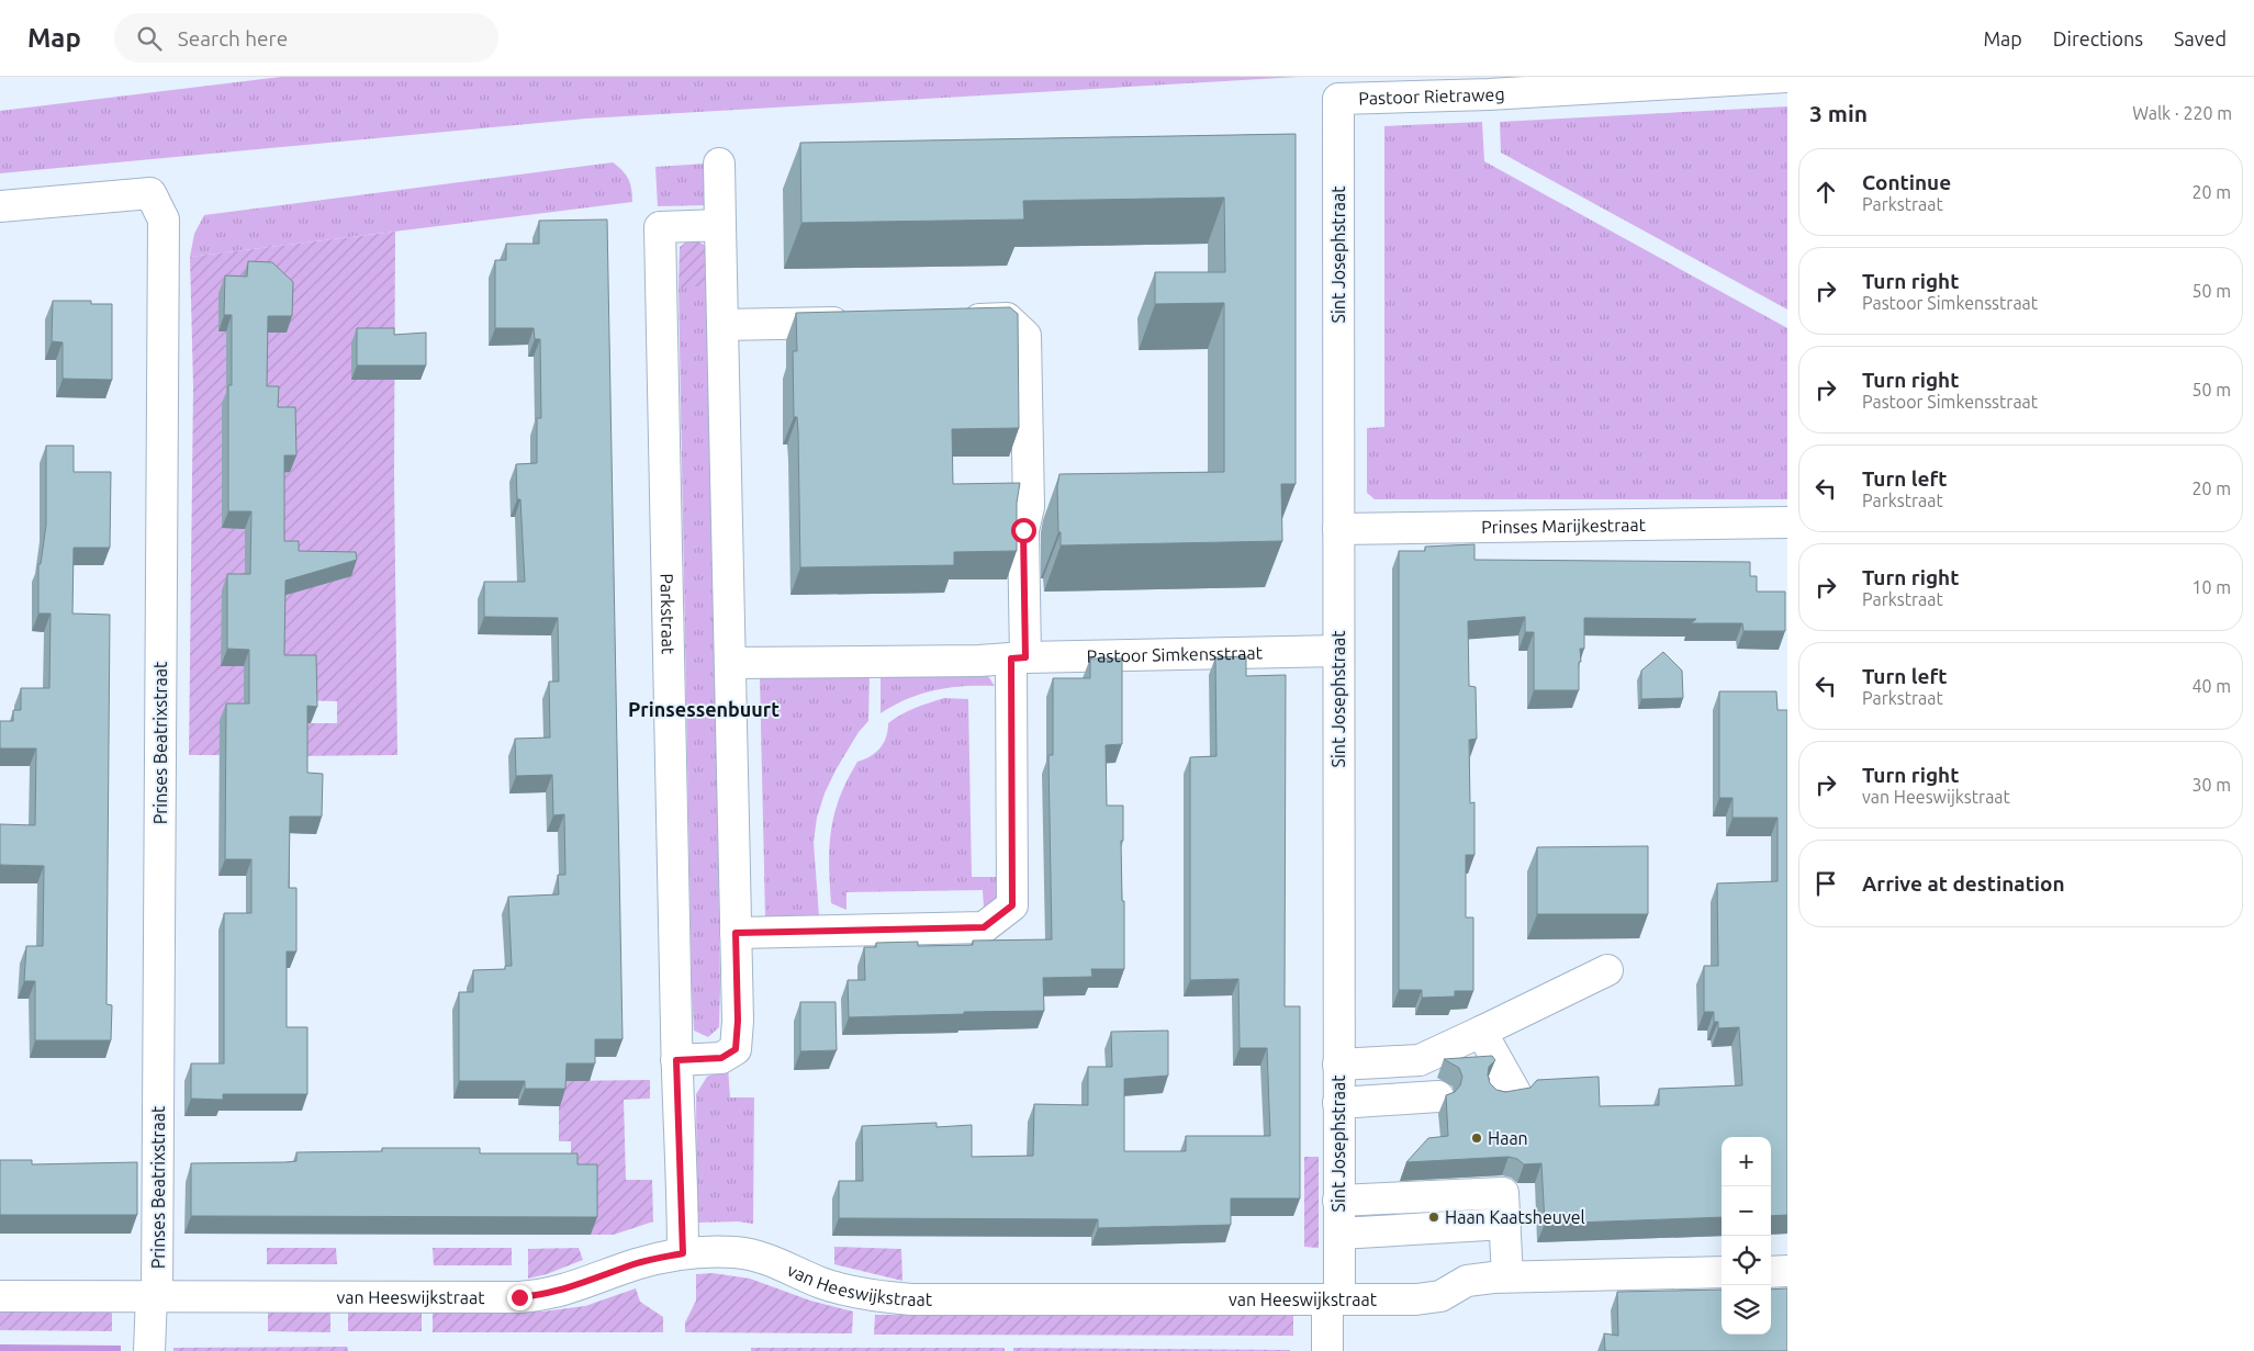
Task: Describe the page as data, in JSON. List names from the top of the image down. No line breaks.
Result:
{"streets":{"street":["Pastoor Rietraweg","Sint Josephstraat","Prinses Marijkestraat","Parkstraat","Pastoor Simkensstraat","Prinses Beatrixstraat","van Heeswijkstraat"]},"crossings":[["Pastoor Rietraweg","Sint Josephstraat"],["Sint Josephstraat","Prinses Marijkestraat"],["Sint Josephstraat","Pastoor Simkensstraat"],["Sint Josephstraat","van Heeswijkstraat"],["Parkstraat","van Heeswijkstraat"],["Prinses Beatrixstraat","van Heeswijkstraat"]],"districts":["Prinsessenbuurt"],"places":["Haan","Haan Kaatsheuvel"],"page":{"header":"Map","search":"Search here","nav":["Map","Directions","Saved"],"heading":["3 min","Walk · 220 m"],"list":[["Continue","Parkstraat","20 m"],["Turn right","Pastoor Simkensstraat","50 m"],["Turn right","Pastoor Simkensstraat","50 m"],["Turn left","Parkstraat","20 m"],["Turn right","Parkstraat","10 m"],["Turn left","Parkstraat","40 m"],["Turn right","van Heeswijkstraat","30 m"],"Arrive at destination"],"map_buttons":["+","−"]}}
